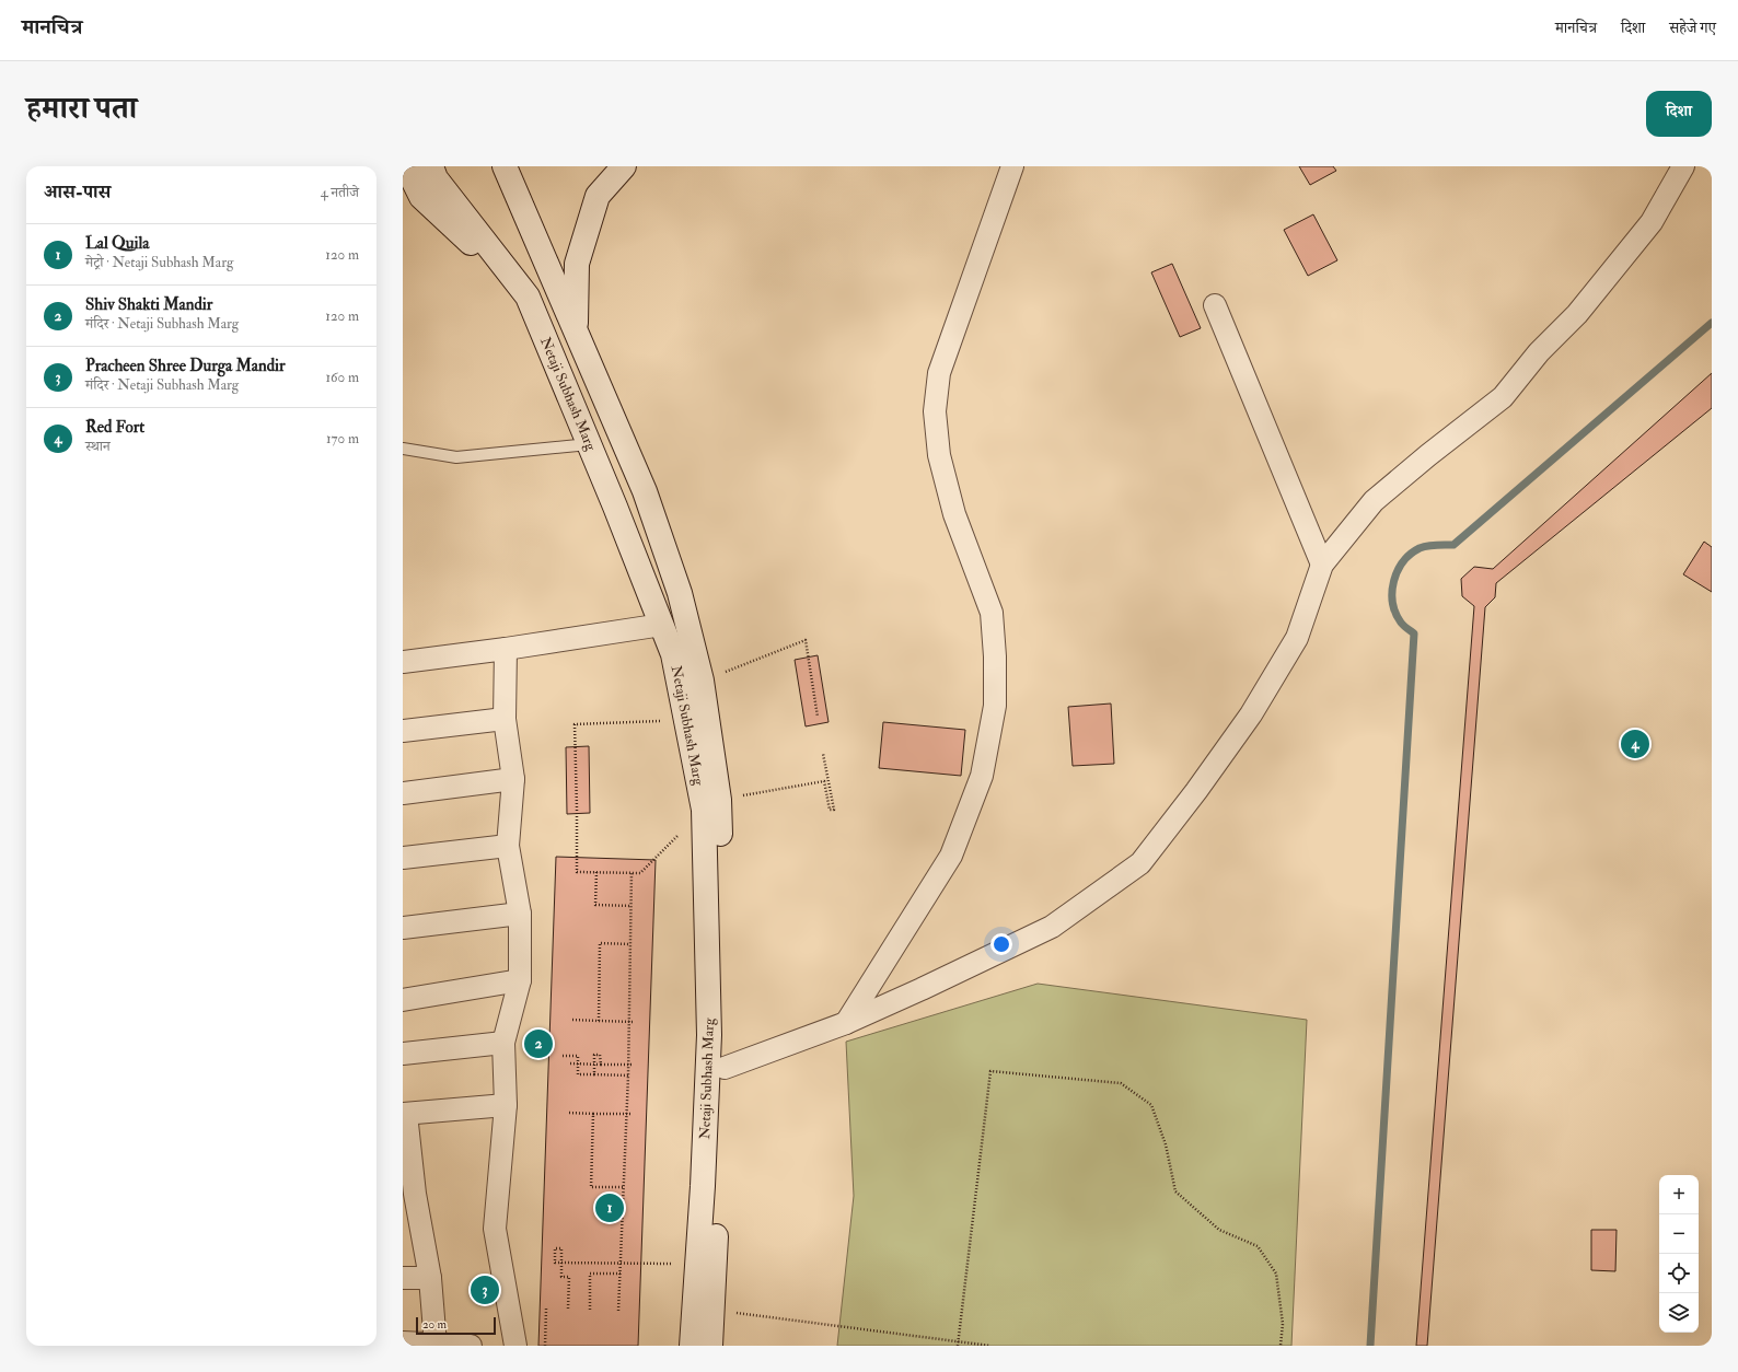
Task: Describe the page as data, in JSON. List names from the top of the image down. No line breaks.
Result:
{"streets":{"main road":["Netaji Subhash Marg"]},"scale_bar":"20 m","page":{"header":"मानचित्र","nav":["मानचित्र","दिशा","सहेजे गए"],"title":"हमारा पता","buttons":"दिशा","heading":["आस-पास","4 नतीजे"],"list":[{"mark":"1","name":"Lal Quila","note":"मेट्रो · Netaji Subhash Marg","value":"120 m"},{"mark":"2","name":"Shiv Shakti Mandir","note":"मंदिर · Netaji Subhash Marg","value":"120 m"},{"mark":"3","name":"Pracheen Shree Durga Mandir","note":"मंदिर · Netaji Subhash Marg","value":"160 m"},{"mark":"4","name":"Red Fort","note":"स्थान","value":"170 m"}],"pins":["4","2","1","3"],"map_buttons":["+","−"],"scale":"20 m"}}
